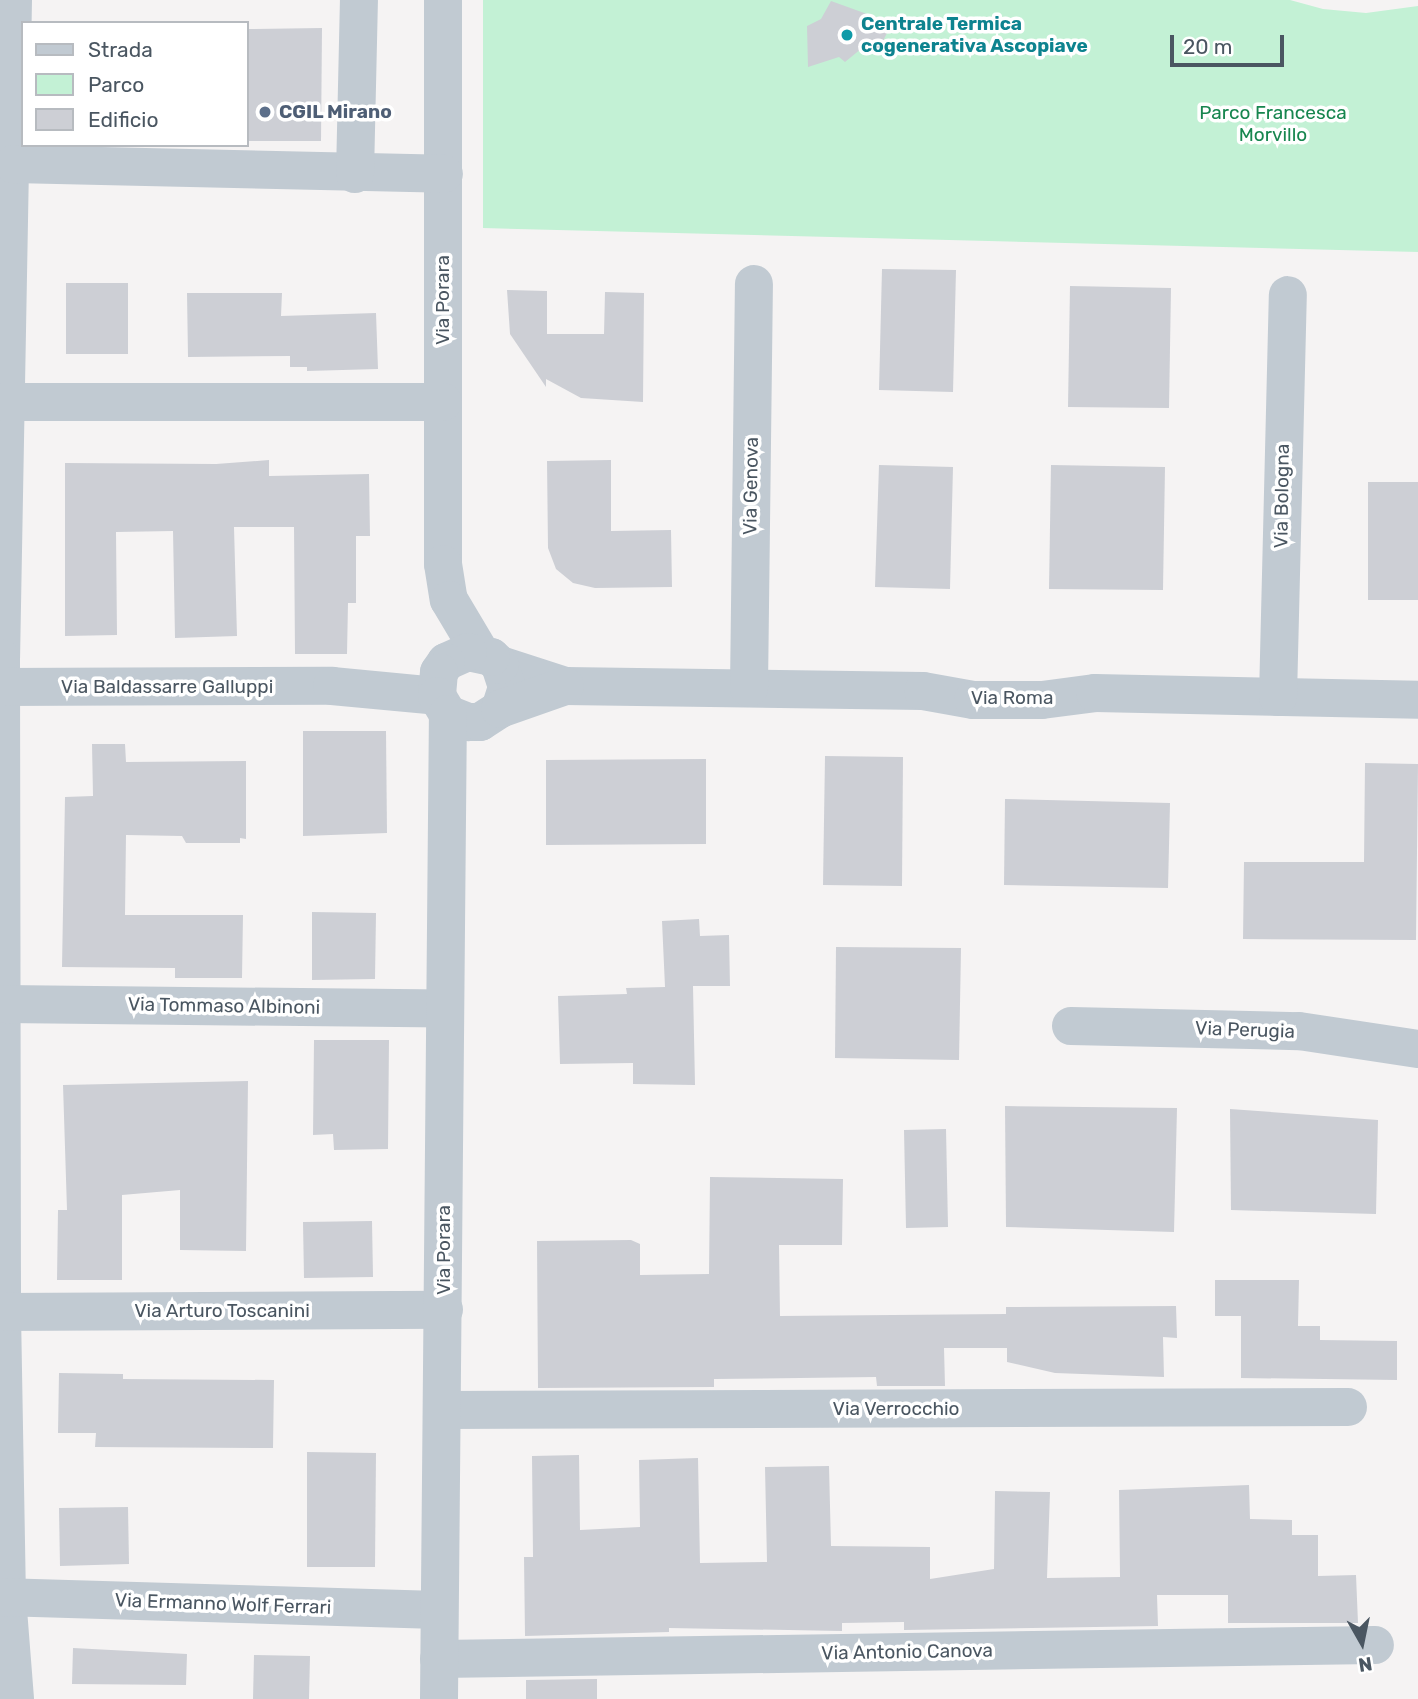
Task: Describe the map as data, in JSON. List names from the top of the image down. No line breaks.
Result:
{"streets":{"street":["Via Porara","Via Genova","Via Bologna","Via Baldassarre Galluppi","Via Roma","Via Tommaso Albinoni","Via Perugia","Via Arturo Toscanini","Via Verrocchio","Via Ermanno Wolf Ferrari","Via Antonio Canova"]},"crossings":[["Via Porara","Via Baldassarre Galluppi"],["Via Porara","Via Roma"],["Via Porara","Via Tommaso Albinoni"],["Via Porara","Via Arturo Toscanini"],["Via Porara","Via Verrocchio"],["Via Porara","Via Ermanno Wolf Ferrari"],["Via Porara","Via Antonio Canova"],["Via Genova","Via Roma"],["Via Bologna","Via Roma"],["Via Baldassarre Galluppi","Via Roma"]],"parks":["Parco Francesca Morvillo"],"places":["Centrale Termica cogenerativa Ascopiave","CGIL Mirano"],"legend":["Strada","Parco","Edificio"],"scale_bar":"20 m","north":"bottom"}
